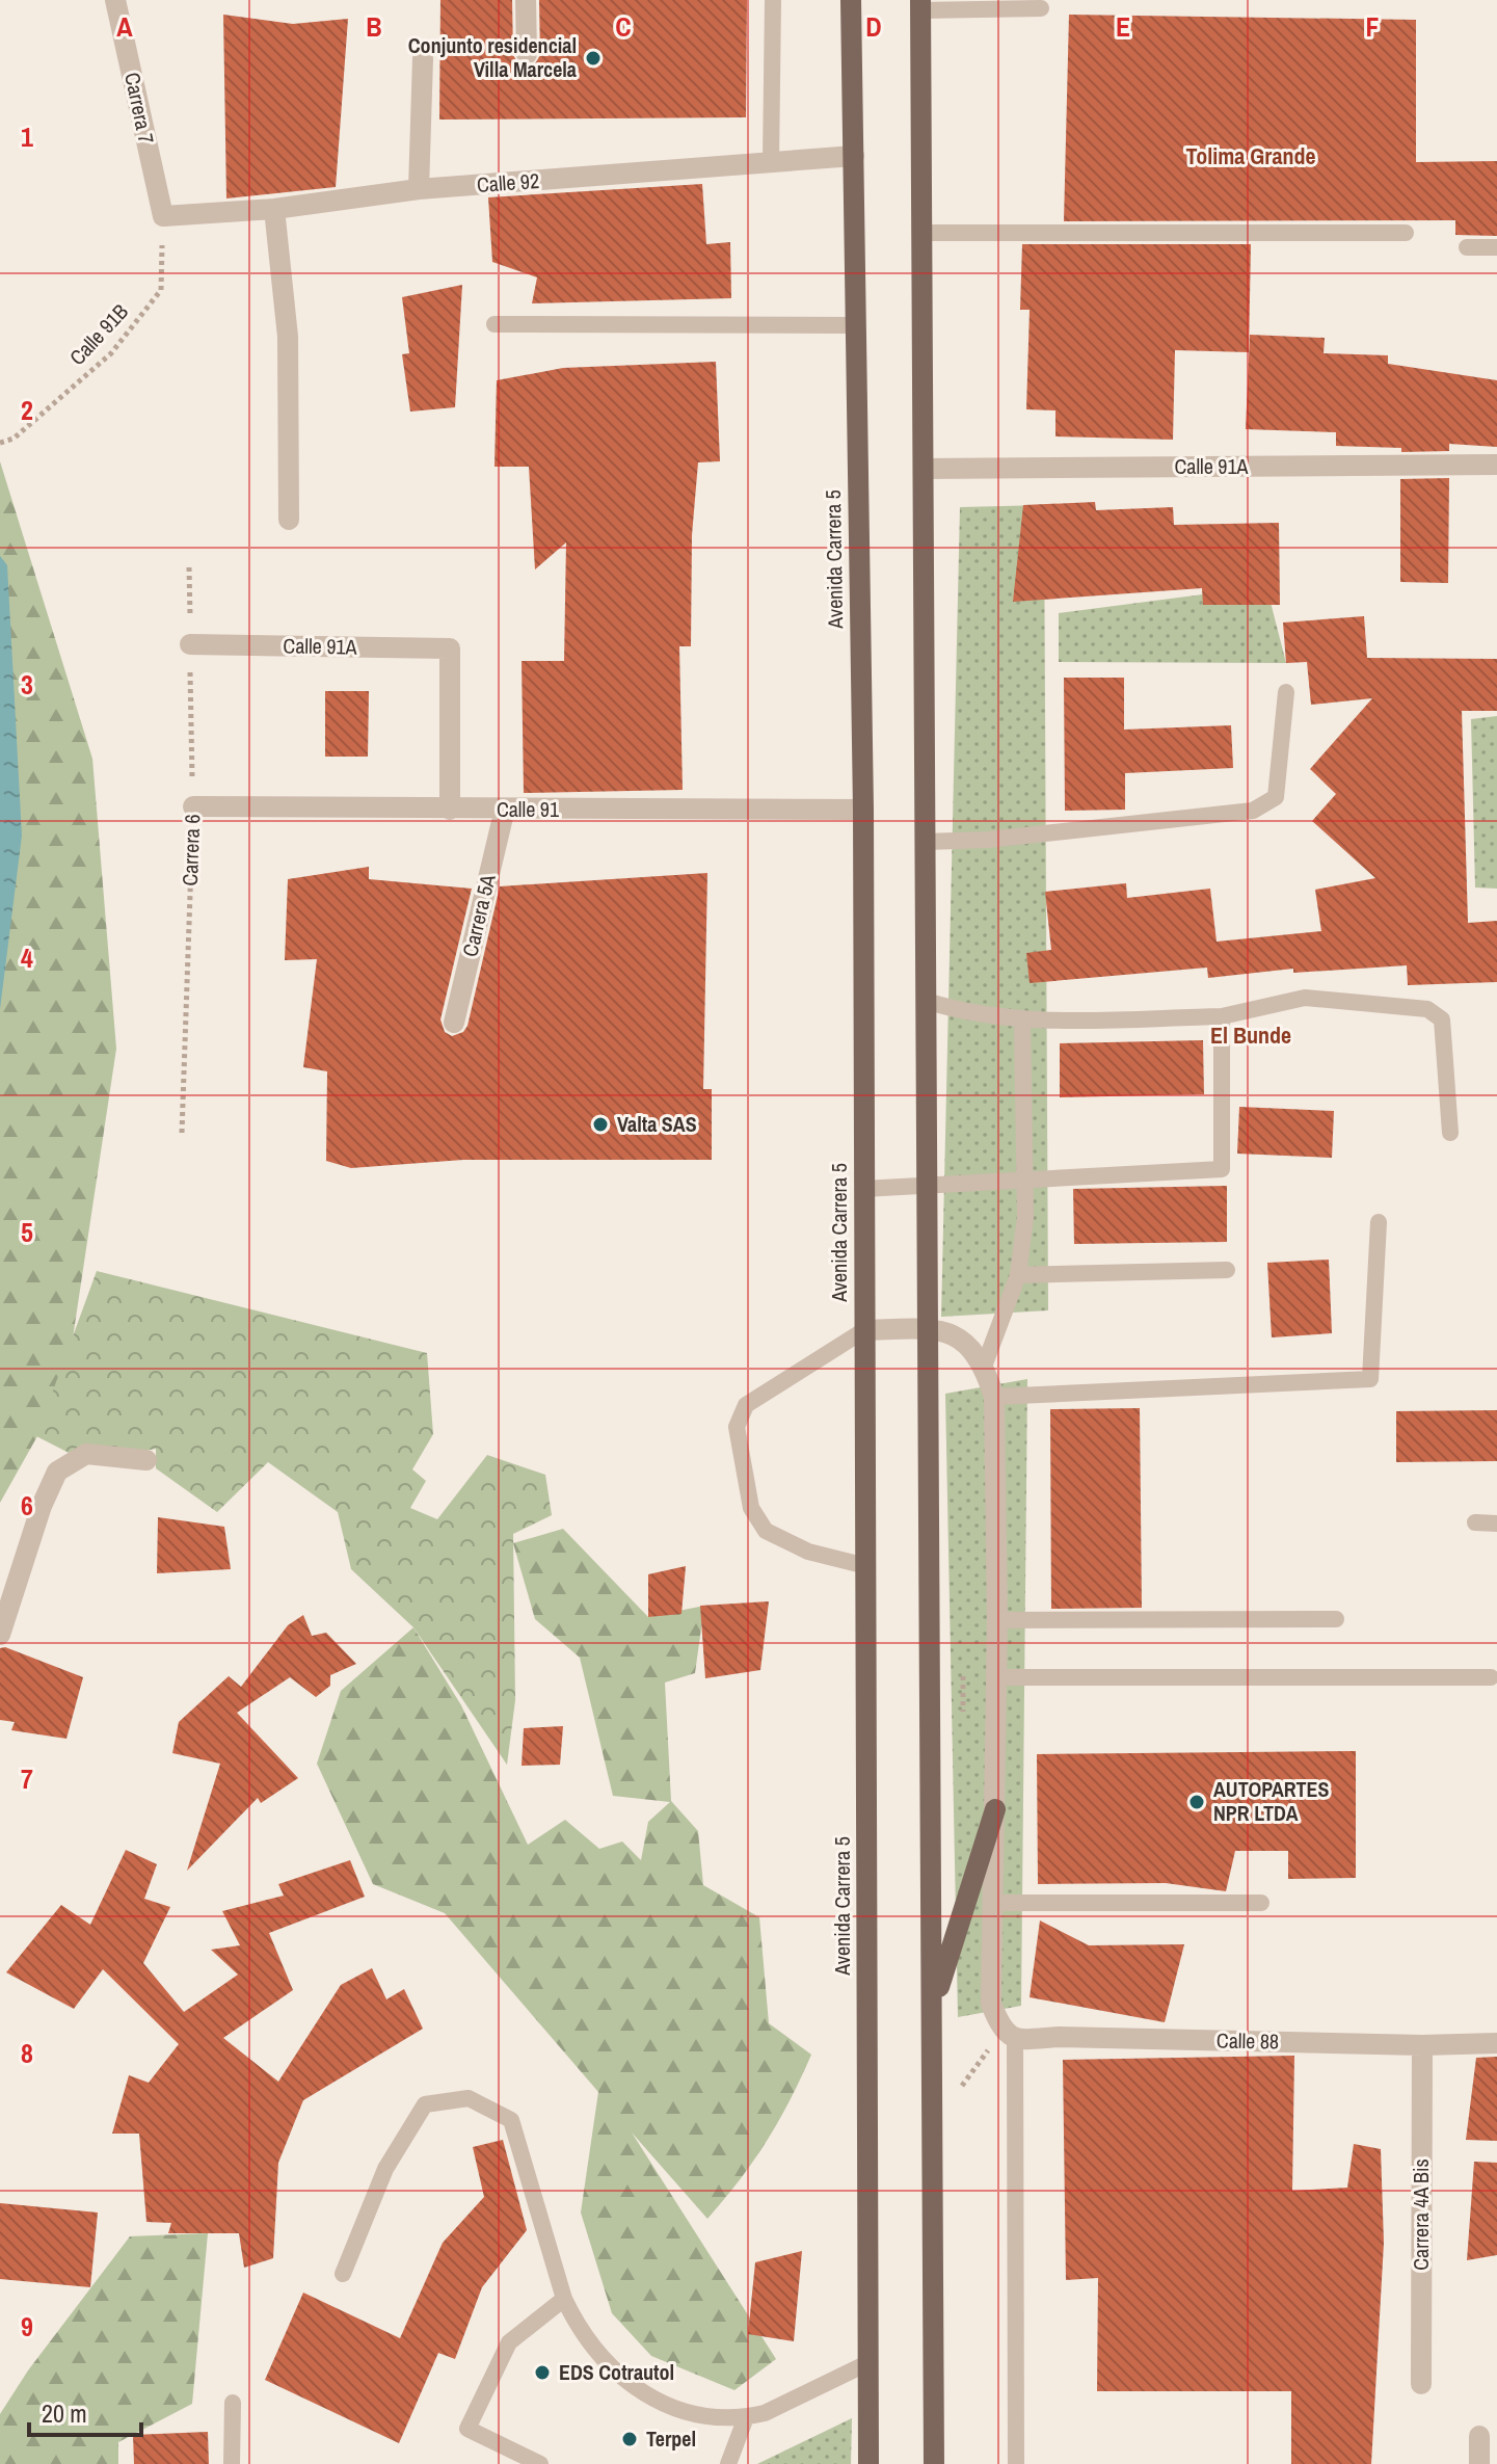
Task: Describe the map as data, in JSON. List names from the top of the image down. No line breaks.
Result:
{"streets":{"main road":["Avenida Carrera 5"],"street":["Carrera 7","Calle 92","Calle 91A","Calle 91","Carrera 5A","Calle 88","Carrera 4A Bis"],"path":["Calle 91B","Carrera 6"]},"crossings":[["Carrera 7","Calle 92"],["Carrera 7","Calle 91B"],["Calle 92","Calle 91B"],["Calle 92","Avenida Carrera 5"],["Calle 91A","Calle 91"],["Calle 91A","Carrera 6"],["Avenida Carrera 5","Calle 91"],["Calle 91","Carrera 6"],["Calle 91","Carrera 5A"],["Calle 88","Carrera 4A Bis"]],"districts":["Tolima Grande","El Bunde"],"places":["Conjunto residencial Villa Marcela","Valta SAS","AUTOPARTES NPR LTDA","EDS Cotrautol","Terpel"],"scale_bar":"20 m","grid":{"columns":["A","B","C","D","E","F"],"rows":["1","2","3","4","5","6","7","8","9"]}}
